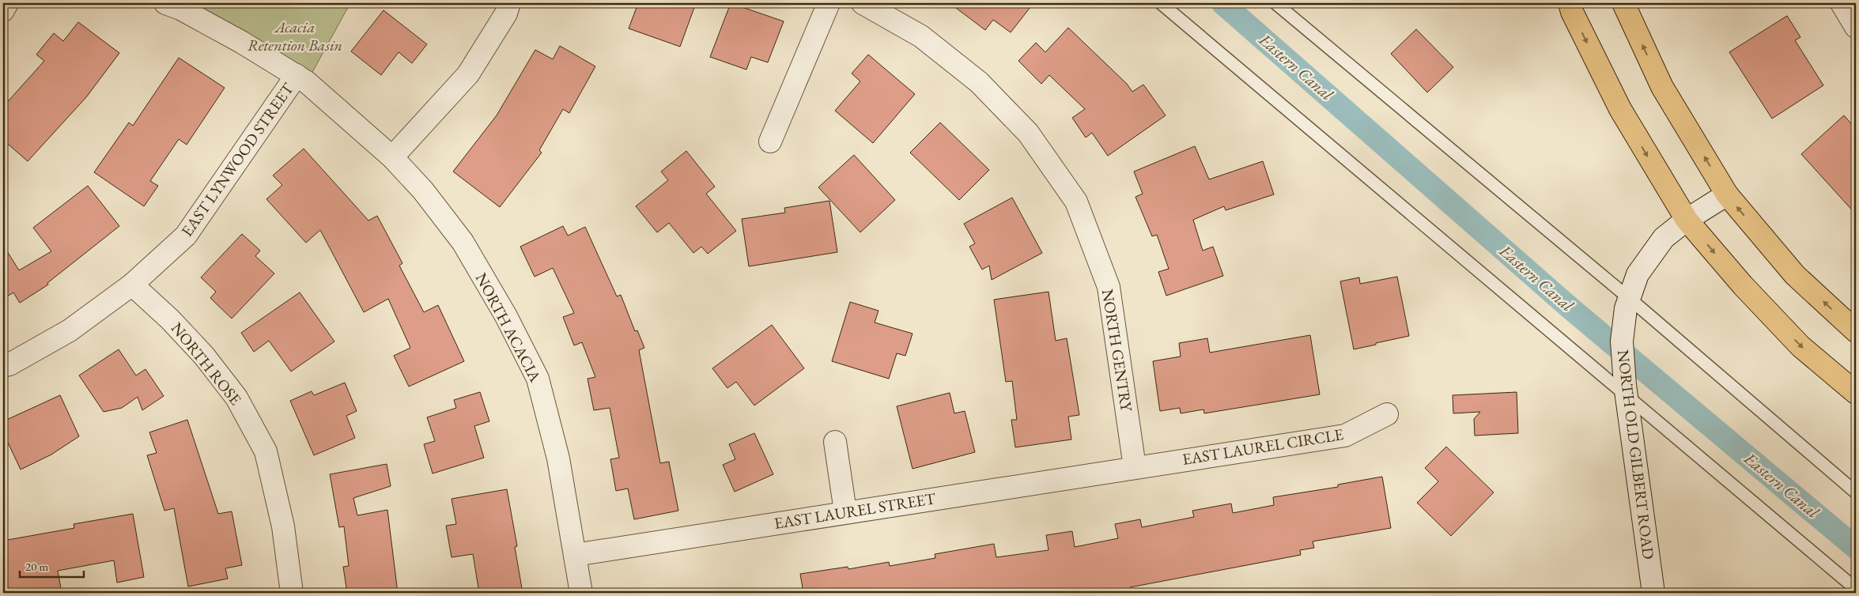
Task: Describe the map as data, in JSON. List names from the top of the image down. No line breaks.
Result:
{"streets":{"street":["EAST LYNWOOD STREET","NORTH ACACIA","NORTH GENTRY","NORTH ROSE","EAST LAUREL CIRCLE","NORTH OLD GILBERT ROAD","EAST LAUREL STREET"]},"crossings":[["EAST LYNWOOD STREET","NORTH ACACIA"],["EAST LYNWOOD STREET","NORTH ROSE"],["NORTH ACACIA","EAST LAUREL STREET"],["NORTH GENTRY","EAST LAUREL CIRCLE"],["NORTH GENTRY","EAST LAUREL STREET"],["EAST LAUREL CIRCLE","EAST LAUREL STREET"]],"water":["Eastern Canal"],"parks":["Acacia Retention Basin"],"scale_bar":"20 m"}
